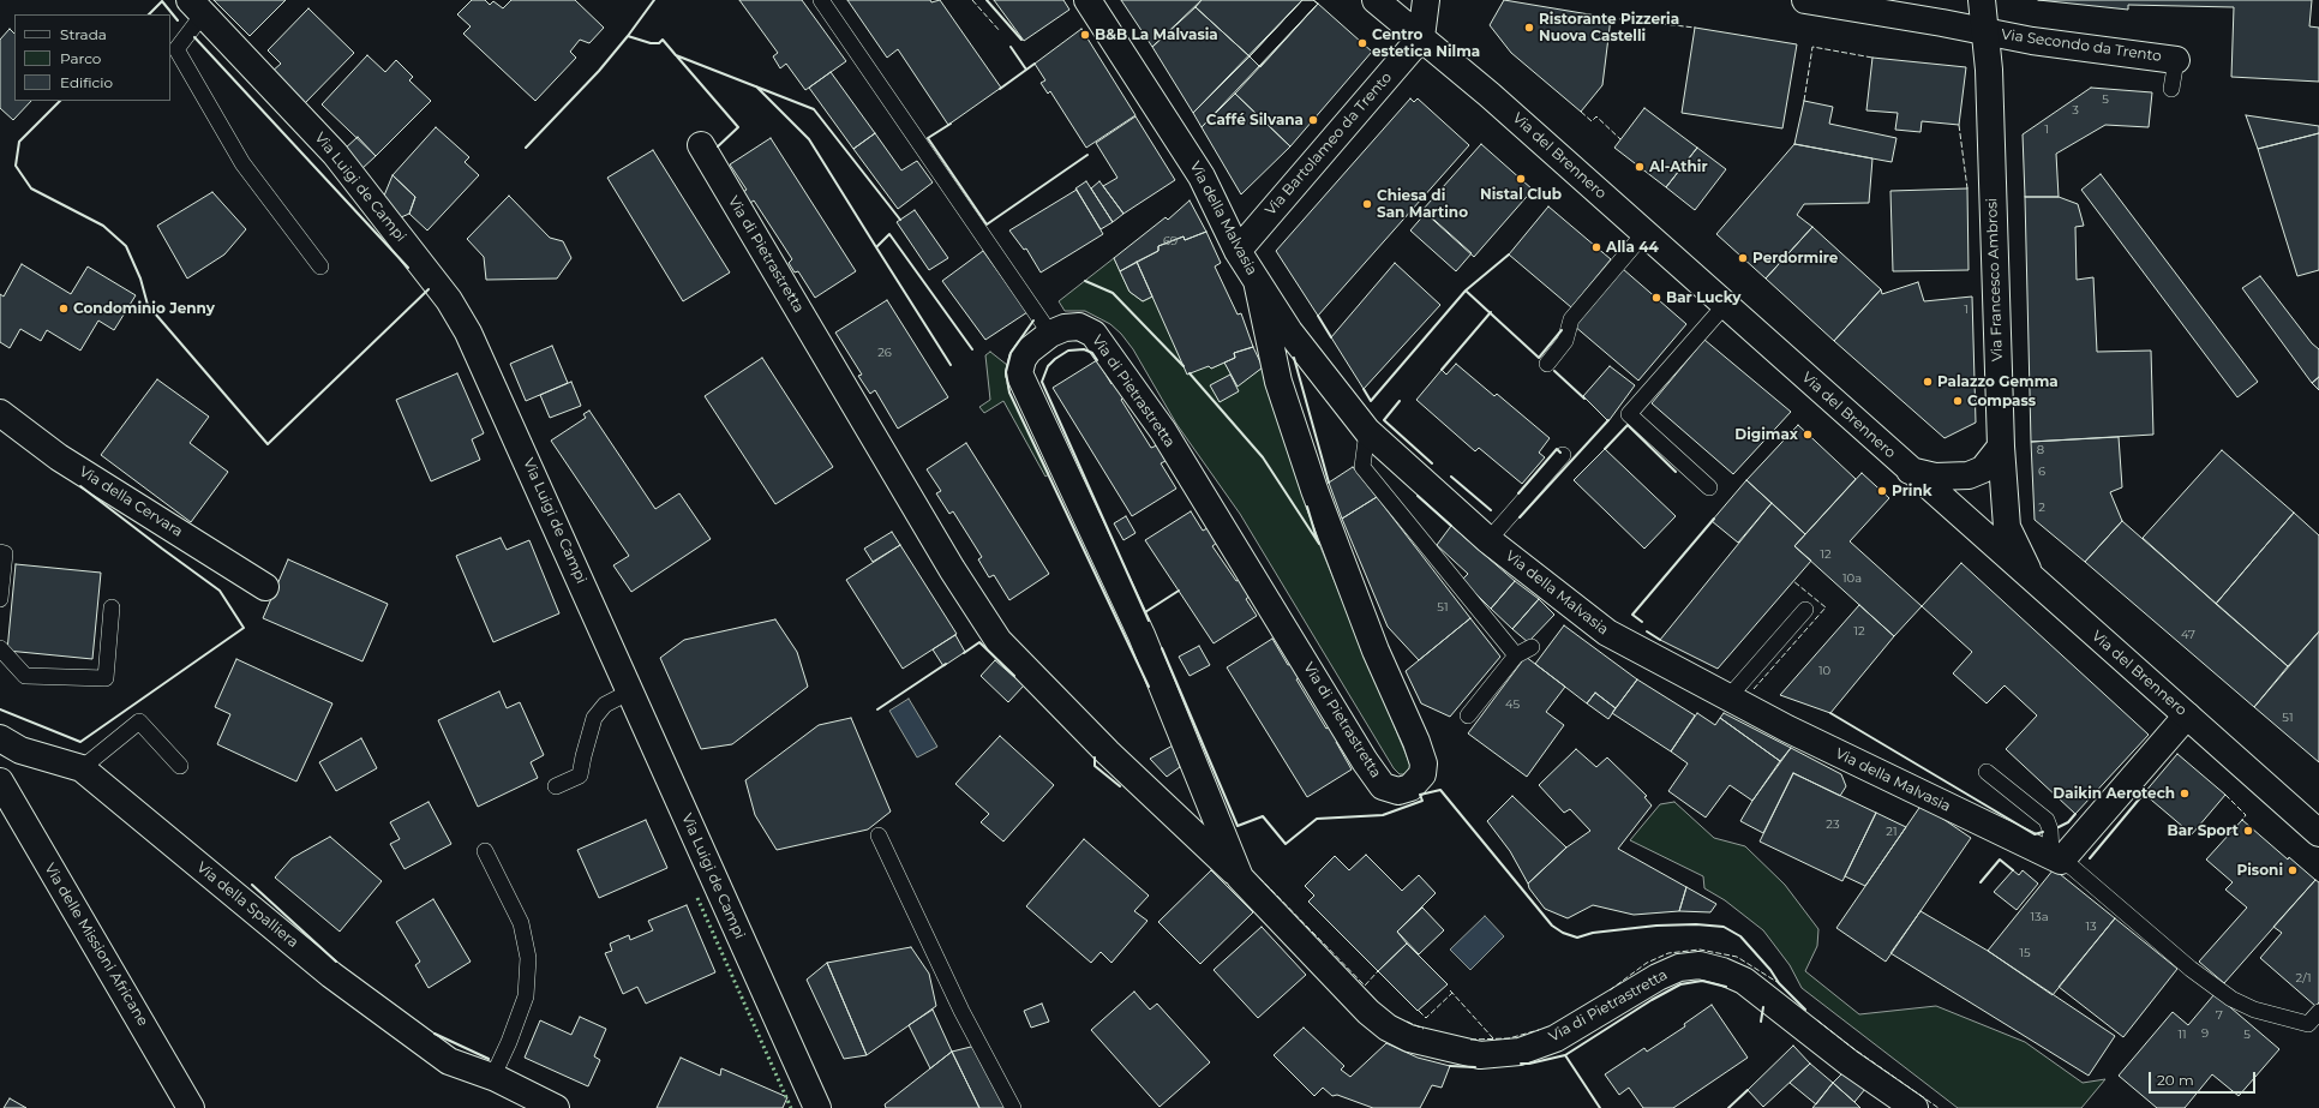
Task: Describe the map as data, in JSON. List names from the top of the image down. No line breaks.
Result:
{"streets":{"street":["Via Secondo da Trento","Via Bartolameo da Trento","Via del Brennero","Via Luigi de Campi","Via della Malvasia","Via di Pietrastretta","Via Francesco Ambrosi","Via della Cervara","Via della Spalliera","Via delle Missioni Africane"]},"crossings":[["Via Secondo da Trento","Via Francesco Ambrosi"],["Via Bartolameo da Trento","Via del Brennero"],["Via Bartolameo da Trento","Via della Malvasia"],["Via del Brennero","Via Francesco Ambrosi"],["Via della Malvasia","Via di Pietrastretta"]],"places":["Ristorante Pizzeria Nuova Castelli","B&B La Malvasia","Centro estetica Nilma","Caffé Silvana","Al-Athir","Nistal Club","Chiesa di San Martino","Alla 44","Perdormire","Bar Lucky","Condominio Jenny","Palazzo Gemma","Compass","Digimax","Prink","Daikin Aerotech","Bar Sport","Pisoni"],"house_numbers":["5","3","1","69","1","26","8","6","2","12","10a","51","12","47","10","45","51","23","21","13a","13","15","2/1","7","9","11","5"],"legend":["Strada","Parco","Edificio"],"scale_bar":"20 m"}
